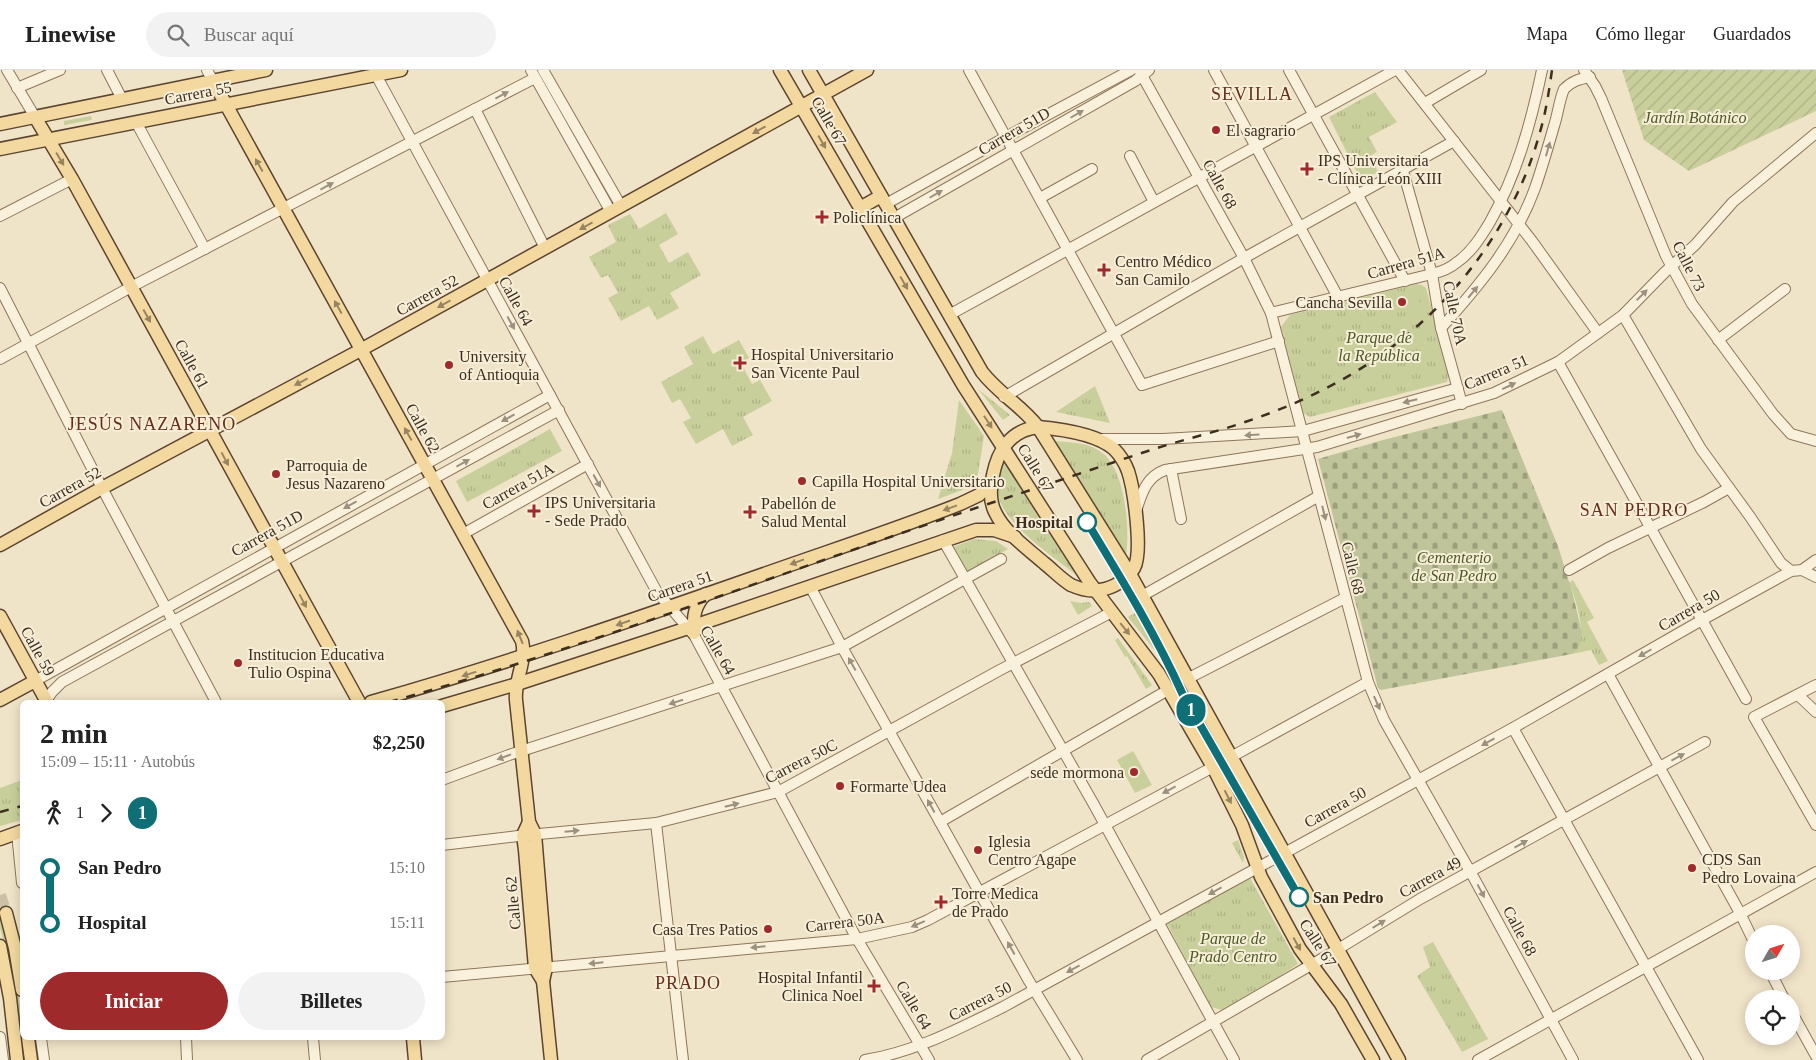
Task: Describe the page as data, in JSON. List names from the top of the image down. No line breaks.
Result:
{"streets":{"main road":["Carrera 55","Calle 67","Carrera 51D","Carrera 52","Calle 61","Carrera 51","Calle 62","Calle 59"],"street":["Calle 68","Carrera 51A","Calle 73","Calle 64","Calle 70A","Carrera 50","Carrera 50C","Carrera 49","Carrera 50A"]},"crossings":[["Carrera 55","Calle 64"],["Carrera 55","Calle 61"],["Carrera 55","Calle 62"],["Calle 67","Carrera 51D"],["Calle 67","Carrera 52"],["Calle 67","Carrera 50"],["Calle 67","Carrera 50C"],["Calle 67","Carrera 49"],["Calle 67","Carrera 50A"],["Carrera 51D","Calle 68"],["Carrera 51D","Calle 64"],["Carrera 51D","Calle 61"],["Carrera 51D","Calle 62"],["Carrera 51D","Calle 59"],["Calle 68","Carrera 51A"],["Calle 68","Carrera 51"],["Calle 68","Carrera 50"],["Calle 68","Carrera 49"],["Carrera 51A","Calle 64"],["Carrera 51A","Calle 70A"],["Carrera 51A","Calle 62"],["Calle 73","Carrera 51"],["Carrera 52","Calle 64"],["Carrera 52","Calle 61"],["Carrera 52","Calle 62"],["Calle 64","Carrera 51"],["Calle 64","Carrera 50"],["Calle 64","Carrera 50C"],["Calle 64","Carrera 50A"],["Calle 70A","Carrera 51"],["Carrera 51","Calle 62"],["Calle 62","Carrera 50C"],["Calle 62","Carrera 50A"]],"one_way":["Calle 68","Carrera 52","Calle 61","Calle 62","Carrera 50","Carrera 50C","Carrera 49","Carrera 50A"],"districts":["SEVILLA","JESÚS NAZARENO","SAN PEDRO","PRADO"],"parks":["Jardín Botánico","Parque de la República","Cementerio de San Pedro","Parque de Prado Centro"],"places":{"other":["El sagrario","Cancha Sevilla","University of Antioquia","Parroquia de Jesus Nazareno","Capilla Hospital Universitario","Hospital","Institucion Educativa Tulio Ospina","sede mormona","Formarte Udea","Iglesia Centro Agape","CDS San Pedro Lovaina","San Pedro","Casa Tres Patios"],"health":["IPS Universitaria - Clínica León XIII","Policlínica","Centro Médico San Camilo","Hospital Universitario San Vicente Paul","IPS Universitaria - Sede Prado","Pabellón de Salud Mental","Torre Medica de Prado","Hospital Infantil Clinica Noel"]},"lines":["bus line 1"],"north":"top right","page":{"header":"Linewise","search":"Buscar aquí","nav":["Mapa","Cómo llegar","Guardados"],"on_map":"1","heading":["2 min","15:09 – 15:11 · Autobús","$2,250"],"legs":["1","1"],"list":[{"name":"San Pedro","value":"15:10"},{"name":"Hospital","value":"15:11"}],"buttons":["Iniciar","Billetes"]}}
